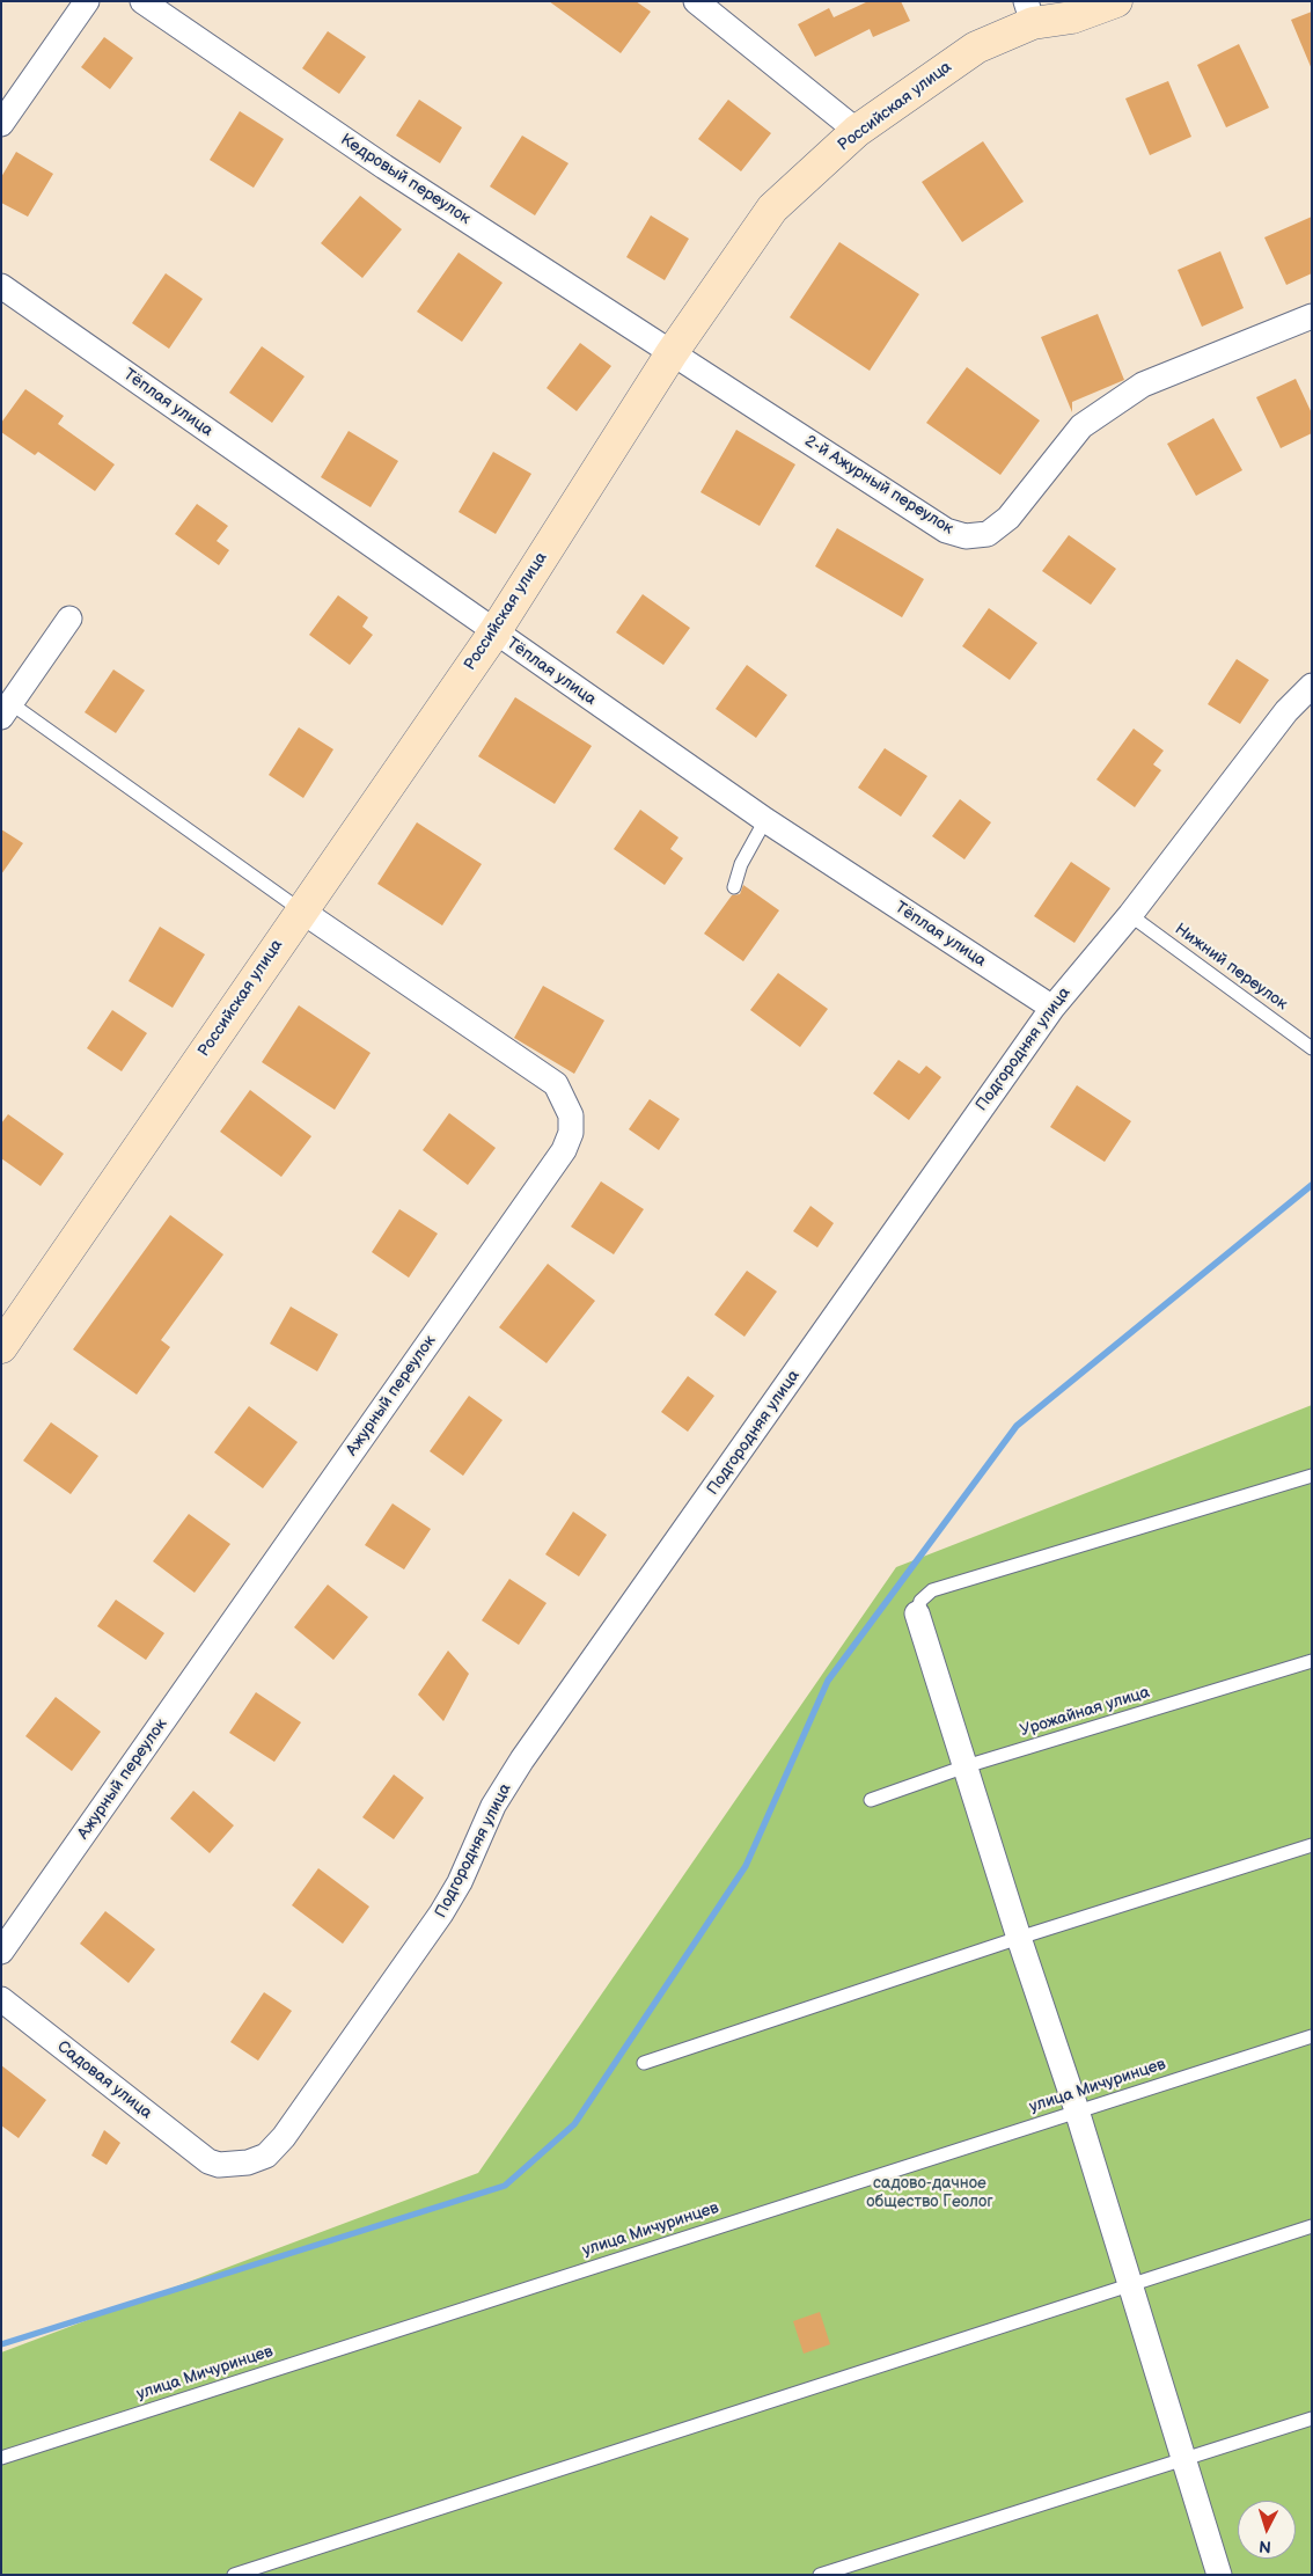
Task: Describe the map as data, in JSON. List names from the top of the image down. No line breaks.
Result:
{"streets":{"street":["Российская улица","Кедровый переулок","Тёплая улица","2-й Ажурный переулок","Подгородняя улица","Ажурный переулок","Садовая улица"],"lane":["Нижний переулок","Урожайная улица","улица Мичуринцев"]},"crossings":[["Российская улица","Кедровый переулок"],["Российская улица","Тёплая улица"],["Российская улица","2-й Ажурный переулок"],["Российская улица","Ажурный переулок"],["Кедровый переулок","2-й Ажурный переулок"],["Тёплая улица","Подгородняя улица"],["Нижний переулок","Подгородняя улица"],["Подгородняя улица","Садовая улица"]],"parks":["садово-дачное общество Геолог"],"north":"bottom"}
